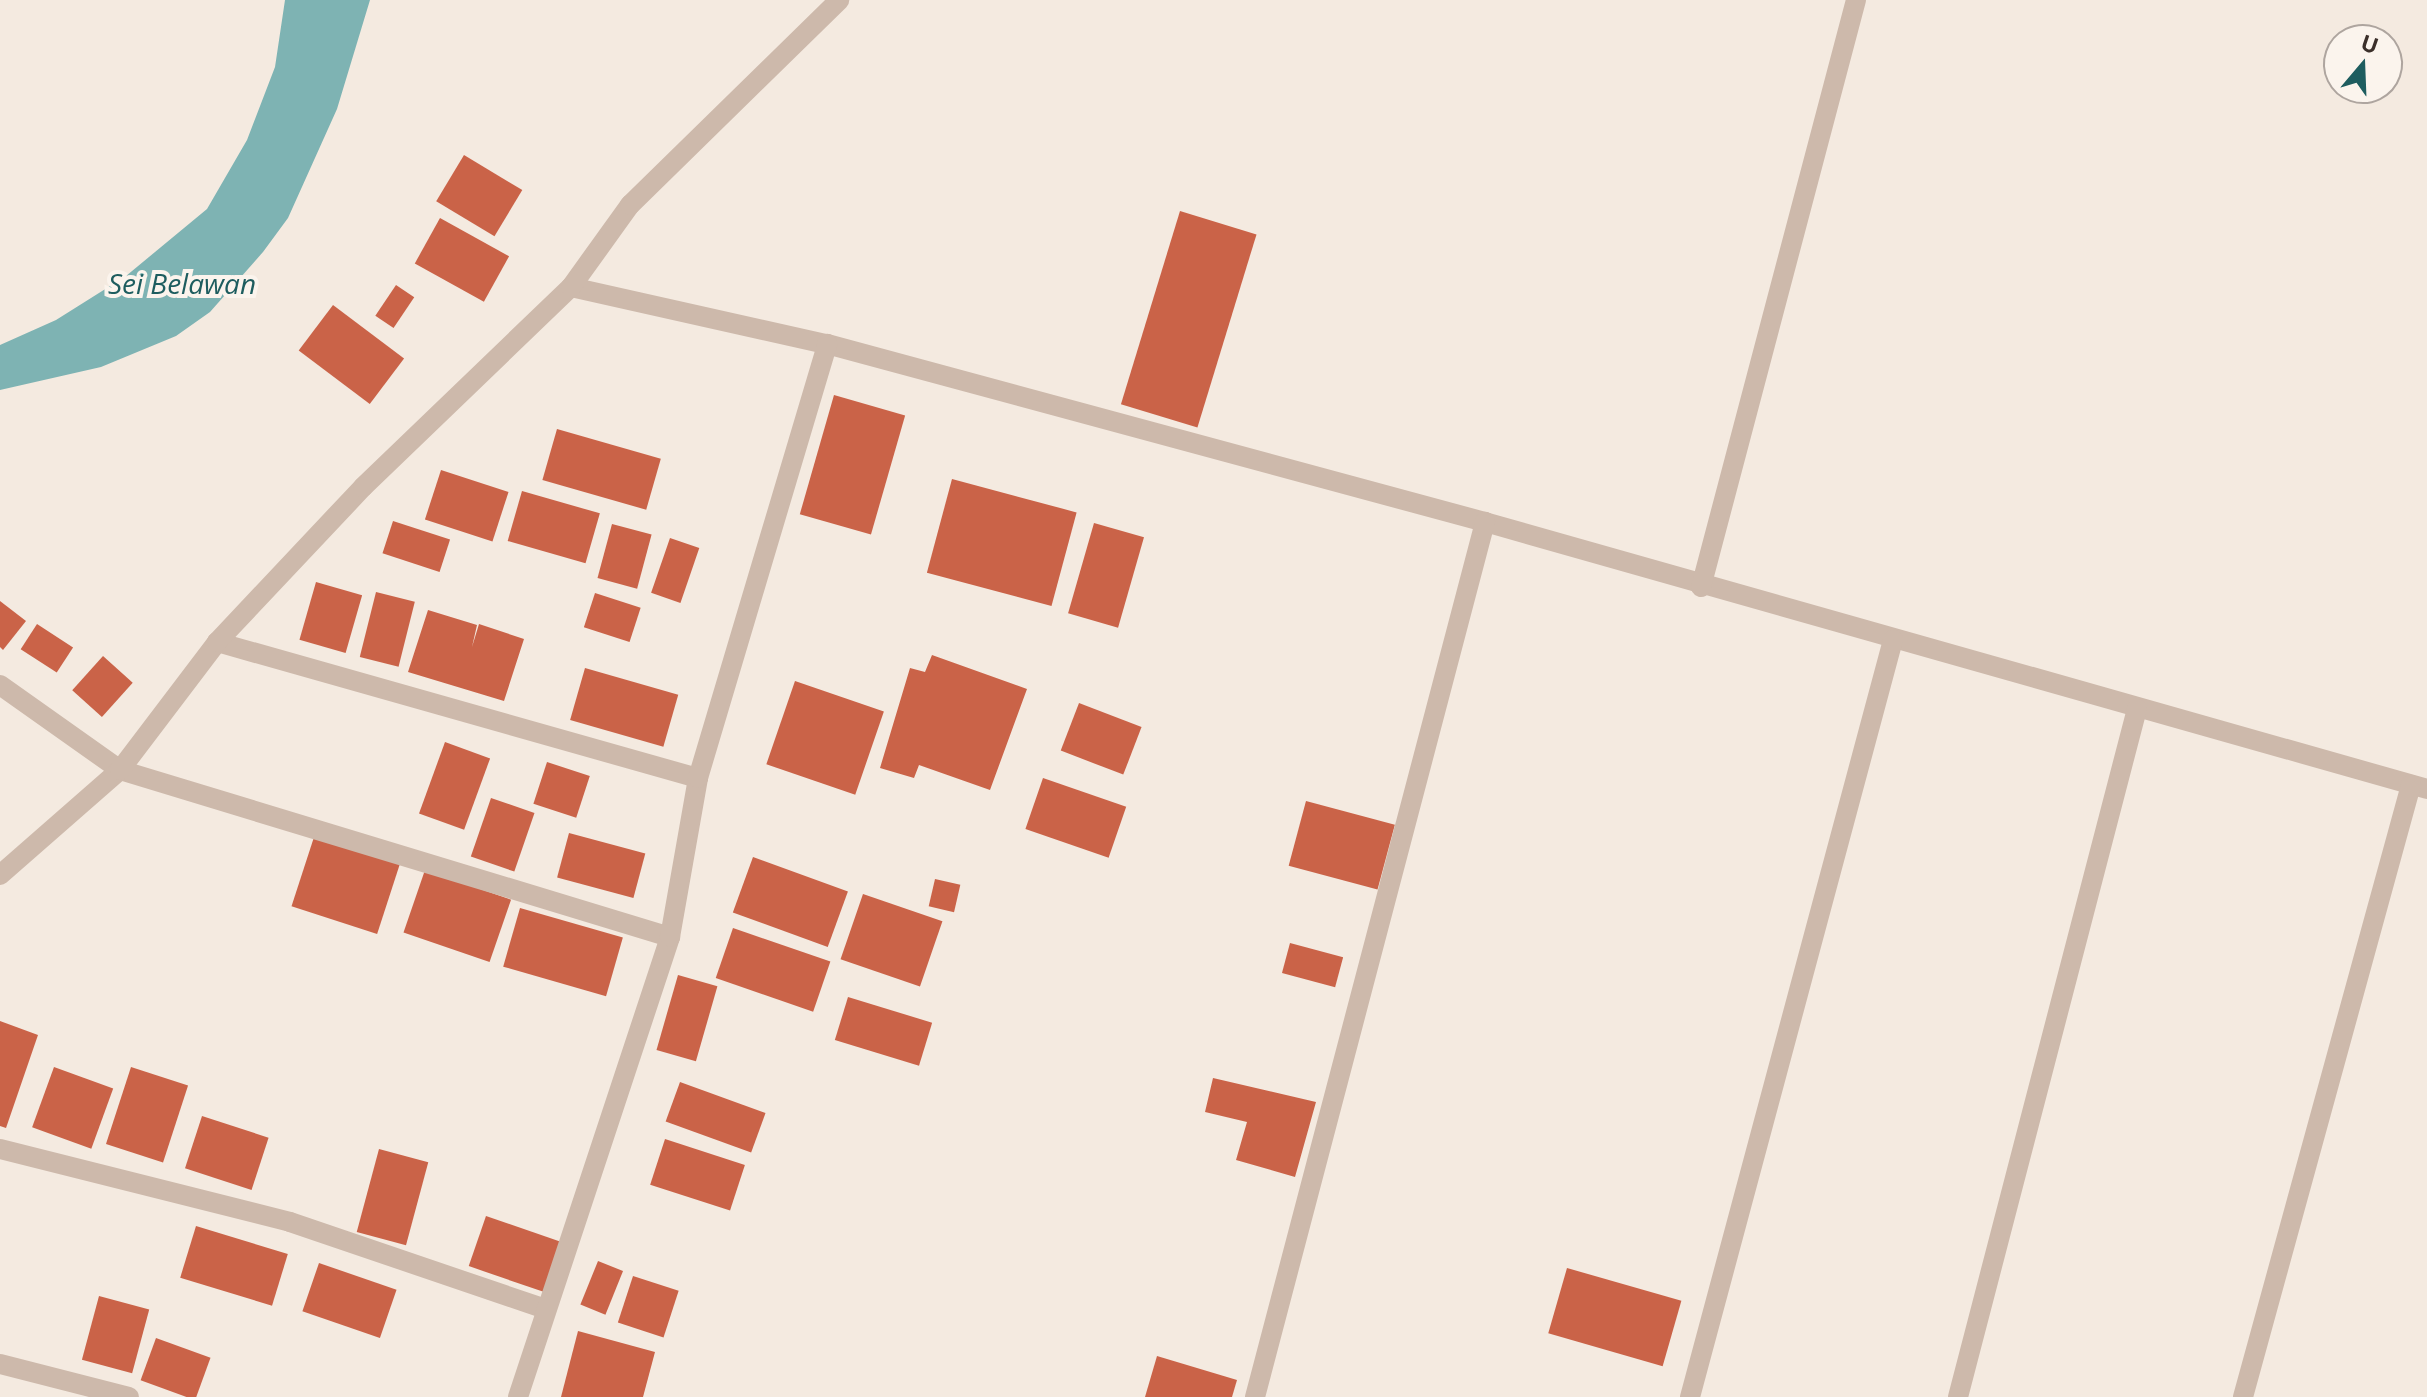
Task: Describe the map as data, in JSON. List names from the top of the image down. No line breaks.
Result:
{"water":["Sei Belawan"],"north":"top"}
